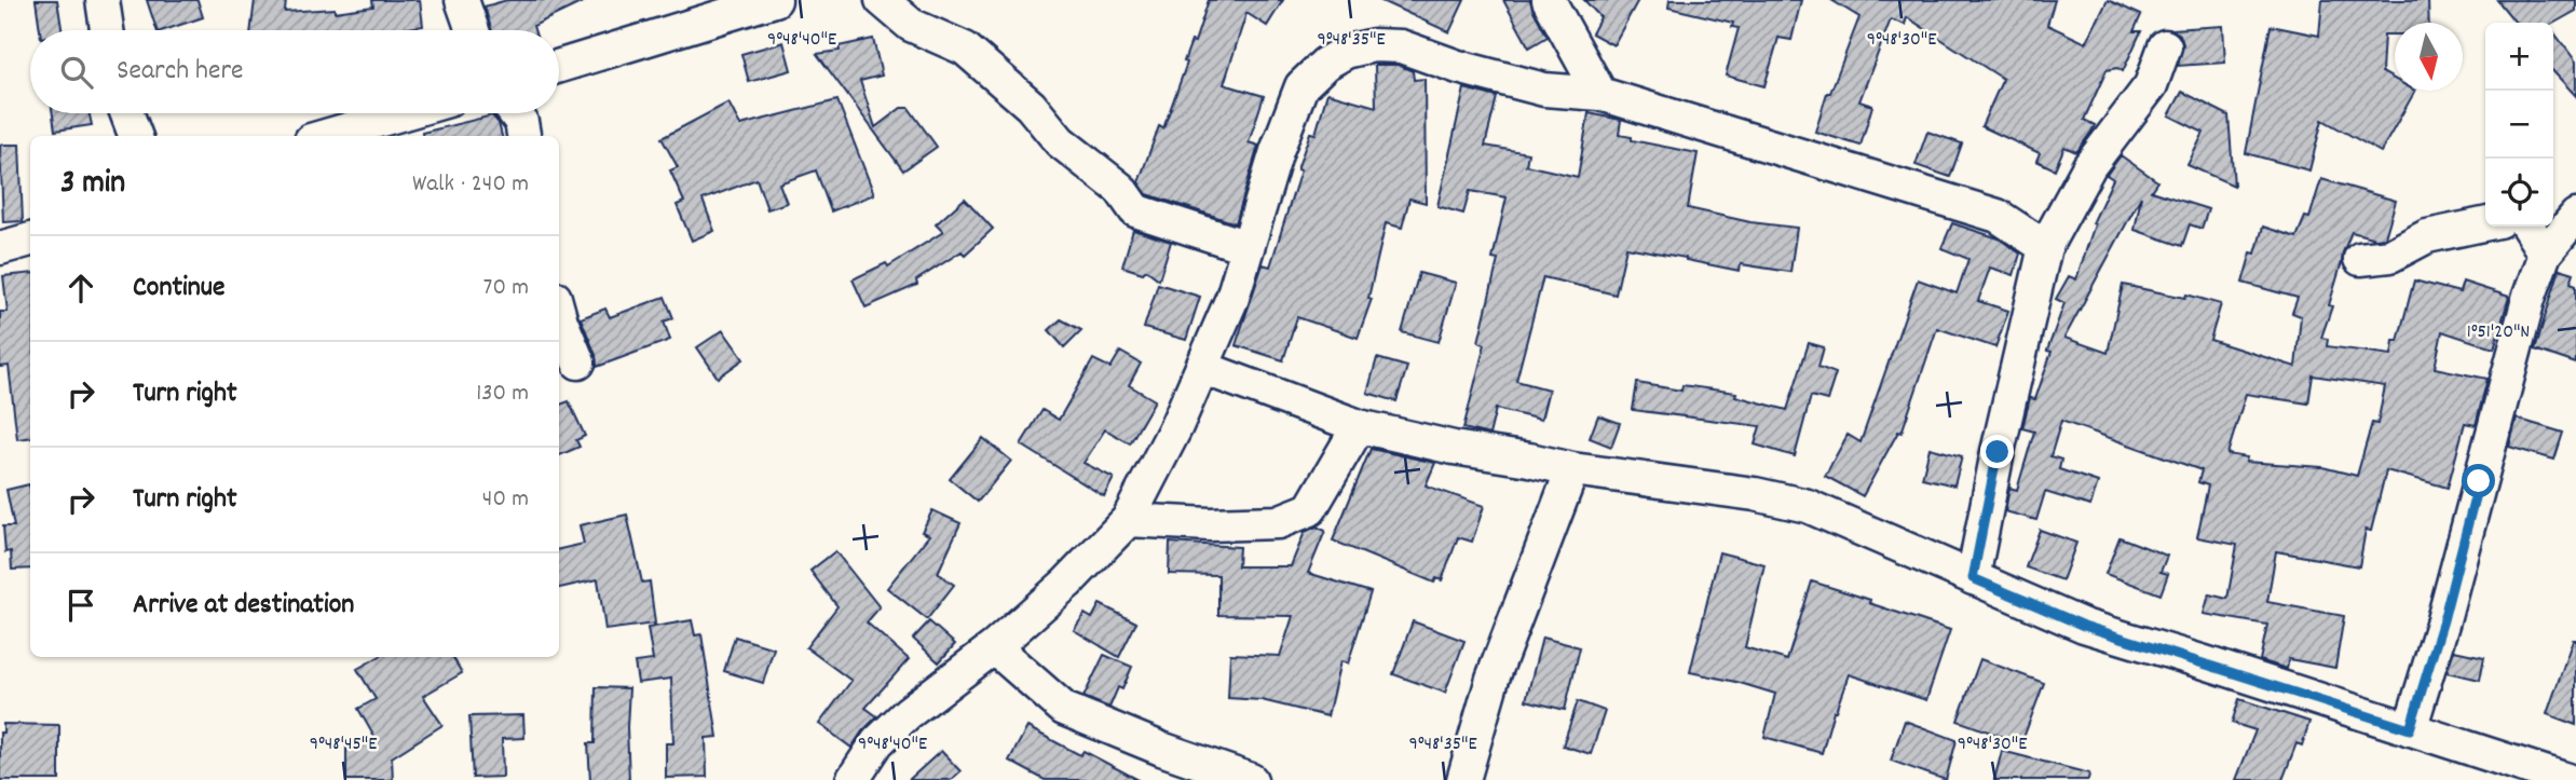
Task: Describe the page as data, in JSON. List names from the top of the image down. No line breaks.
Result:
{"north":"bottom","page":{"map_buttons":["+","−"],"search":"Search here","heading":["3 min","Walk · 240 m"],"list":[["Continue","70 m"],["Turn right","130 m"],["Turn right","40 m"],"Arrive at destination"]},"coordinates":["9°48'40\"E","9°48'35\"E","9°48'30\"E","1°51'20\"N","9°48'45\"E"]}
